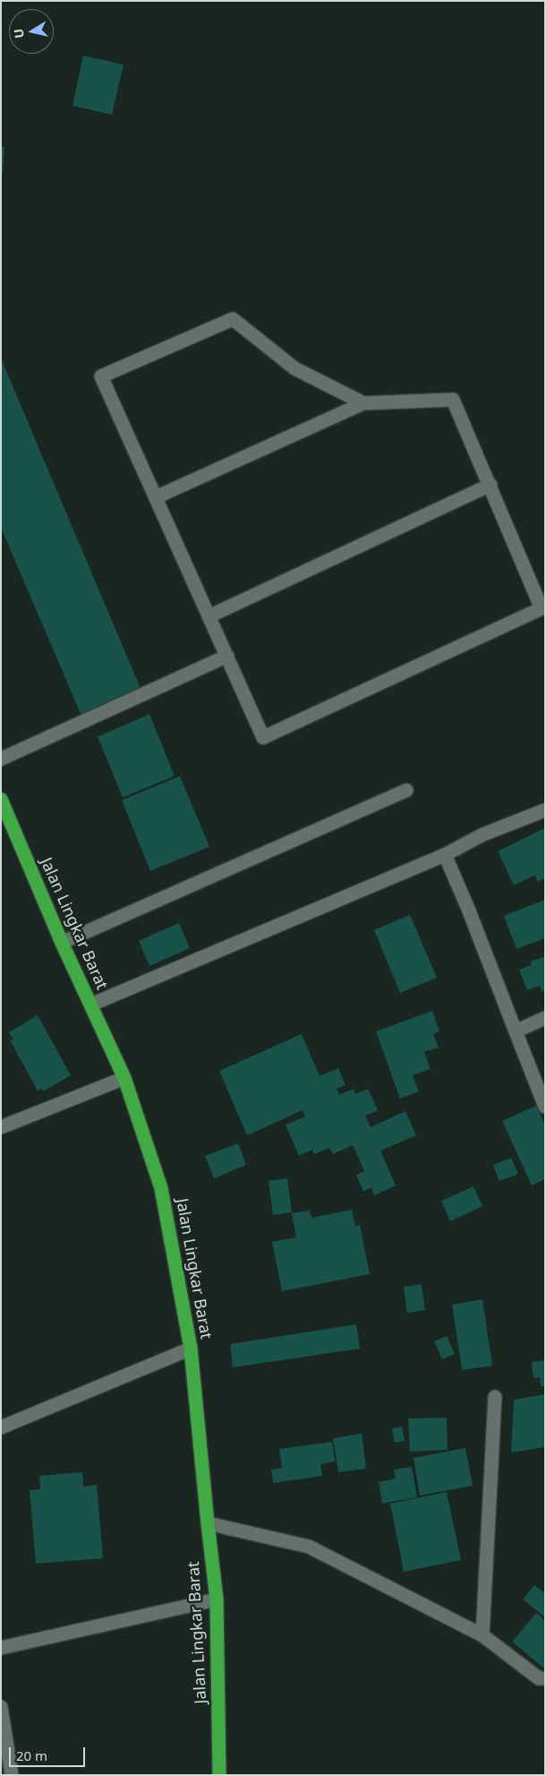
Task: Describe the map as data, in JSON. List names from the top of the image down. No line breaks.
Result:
{"streets":{"highway":["Jalan Lingkar Barat"]},"scale_bar":"20 m","north":"left"}
